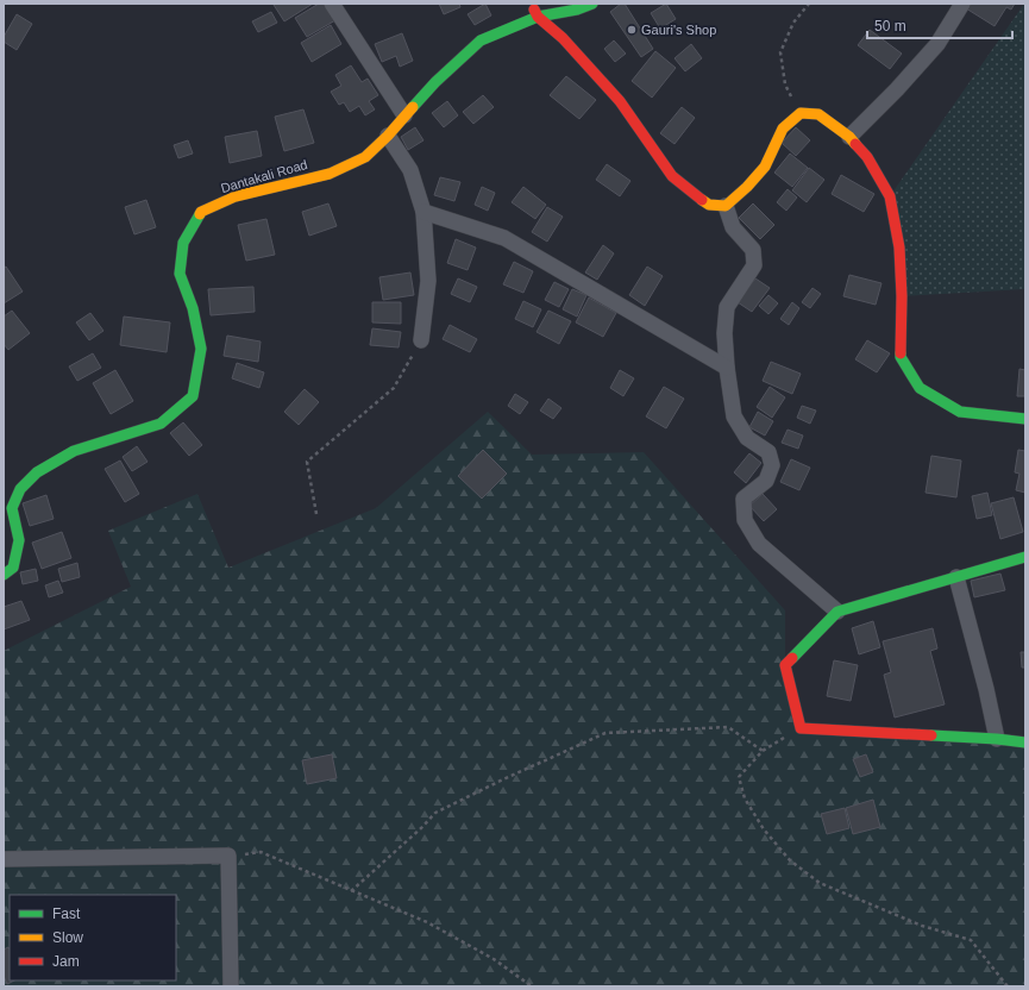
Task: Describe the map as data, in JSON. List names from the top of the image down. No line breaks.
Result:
{"streets":{"street":["Dantakali Road"]},"places":["Gauri's Shop"],"legend":["Fast","Slow","Jam"],"scale_bar":"50 m"}
